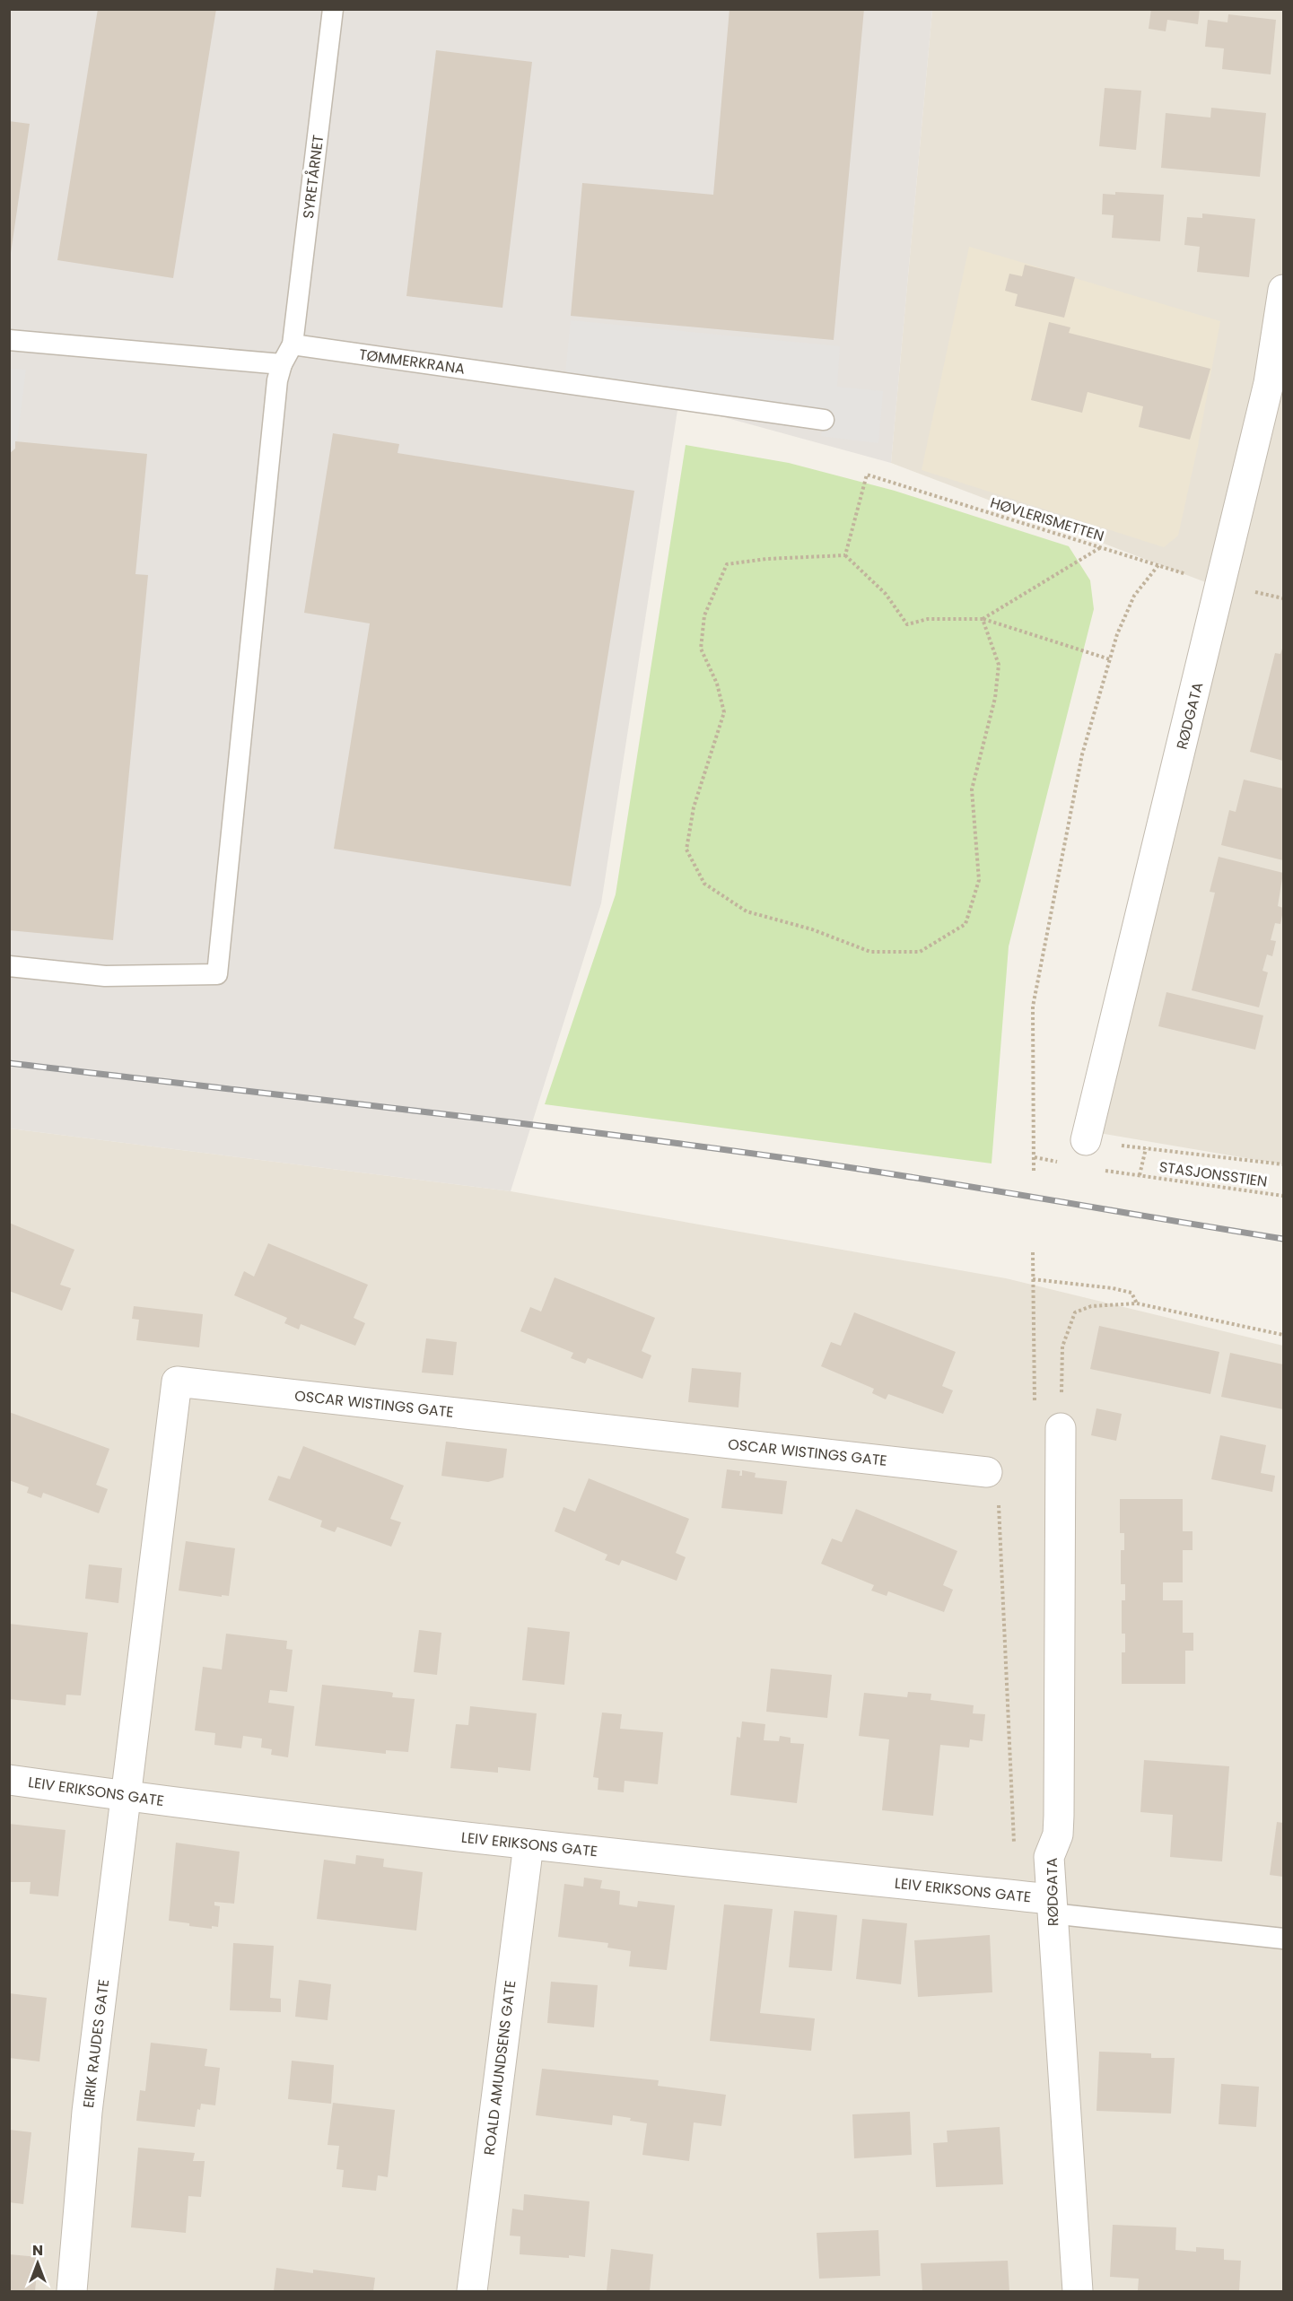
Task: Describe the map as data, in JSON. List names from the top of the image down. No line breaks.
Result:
{"streets":{"street":["RØDGATA","OSCAR WISTINGS GATE","LEIV ERIKSONS GATE","EIRIK RAUDES GATE","ROALD AMUNDSENS GATE"],"lane":["SYRETÅRNET","TØMMERKRANA"],"path":["HØVLERISMETTEN","STASJONSSTIEN"]},"crossings":[["SYRETÅRNET","TØMMERKRANA"],["HØVLERISMETTEN","RØDGATA"],["RØDGATA","LEIV ERIKSONS GATE"],["OSCAR WISTINGS GATE","LEIV ERIKSONS GATE"],["OSCAR WISTINGS GATE","EIRIK RAUDES GATE"],["LEIV ERIKSONS GATE","EIRIK RAUDES GATE"],["LEIV ERIKSONS GATE","ROALD AMUNDSENS GATE"]],"north":"top"}
